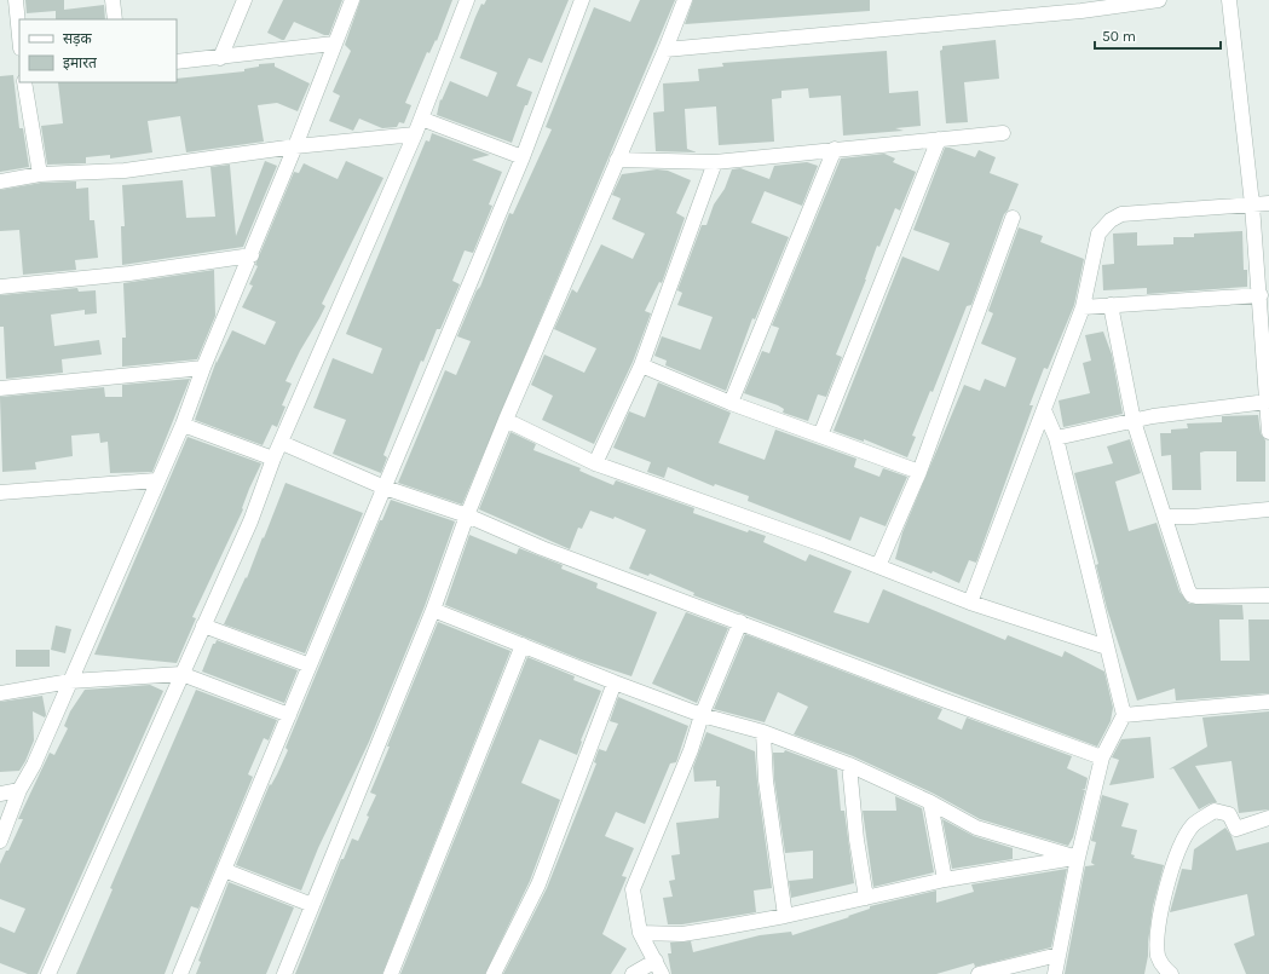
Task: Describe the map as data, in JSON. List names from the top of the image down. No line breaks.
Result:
{"legend":["सड़क","इमारत"],"scale_bar":"50 m"}
